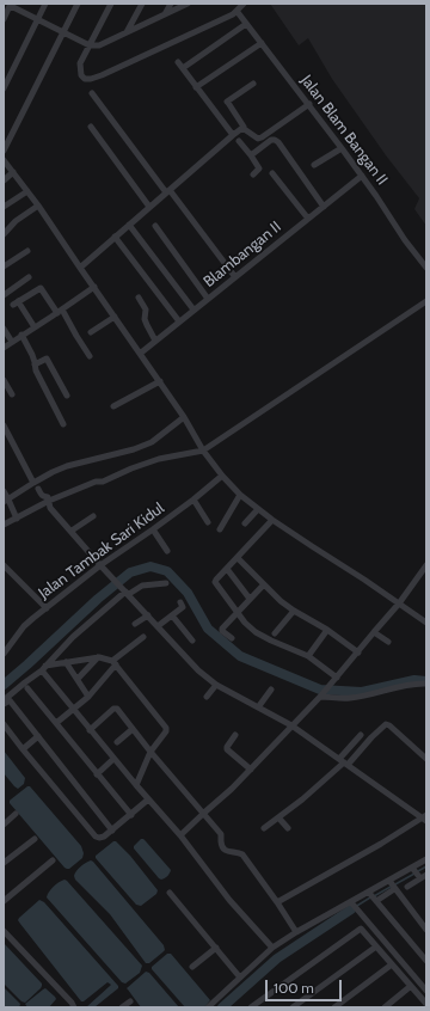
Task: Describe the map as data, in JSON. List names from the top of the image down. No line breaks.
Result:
{"streets":{"street":["Jalan Blam Bangan II","Blambangan II","Jalan Tambak Sari Kidul"]},"crossings":[["Jalan Blam Bangan II","Blambangan II"]],"scale_bar":"100 m"}
